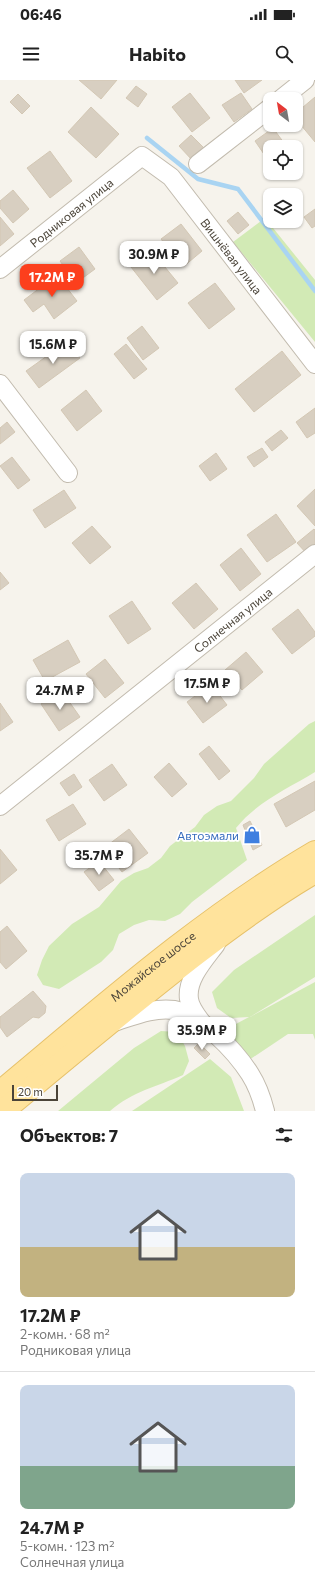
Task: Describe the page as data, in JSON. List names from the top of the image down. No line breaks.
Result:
{"streets":{"main road":["Можайское шоссе"],"street":["Родниковая улица","Вишнёвая улица","Солнечная улица"]},"crossings":[["Родниковая улица","Вишнёвая улица"]],"places":{"shop":["Автоэмали"]},"scale_bar":"20 m","north":"top left","page":{"status":"06:46","header":"Habito","price":["30.9M ₽","17.2M ₽","15.6M ₽","17.5M ₽","24.7M ₽","35.7M ₽","35.9M ₽"],"scale":"20 m","heading":"Объектов: 7","list":[{"name":"17.2M ₽","note":"2-комн. · 68 m² · Родниковая улица"},{"name":"24.7M ₽","note":"5-комн. · 123 m² · Солнечная улица"}]}}
